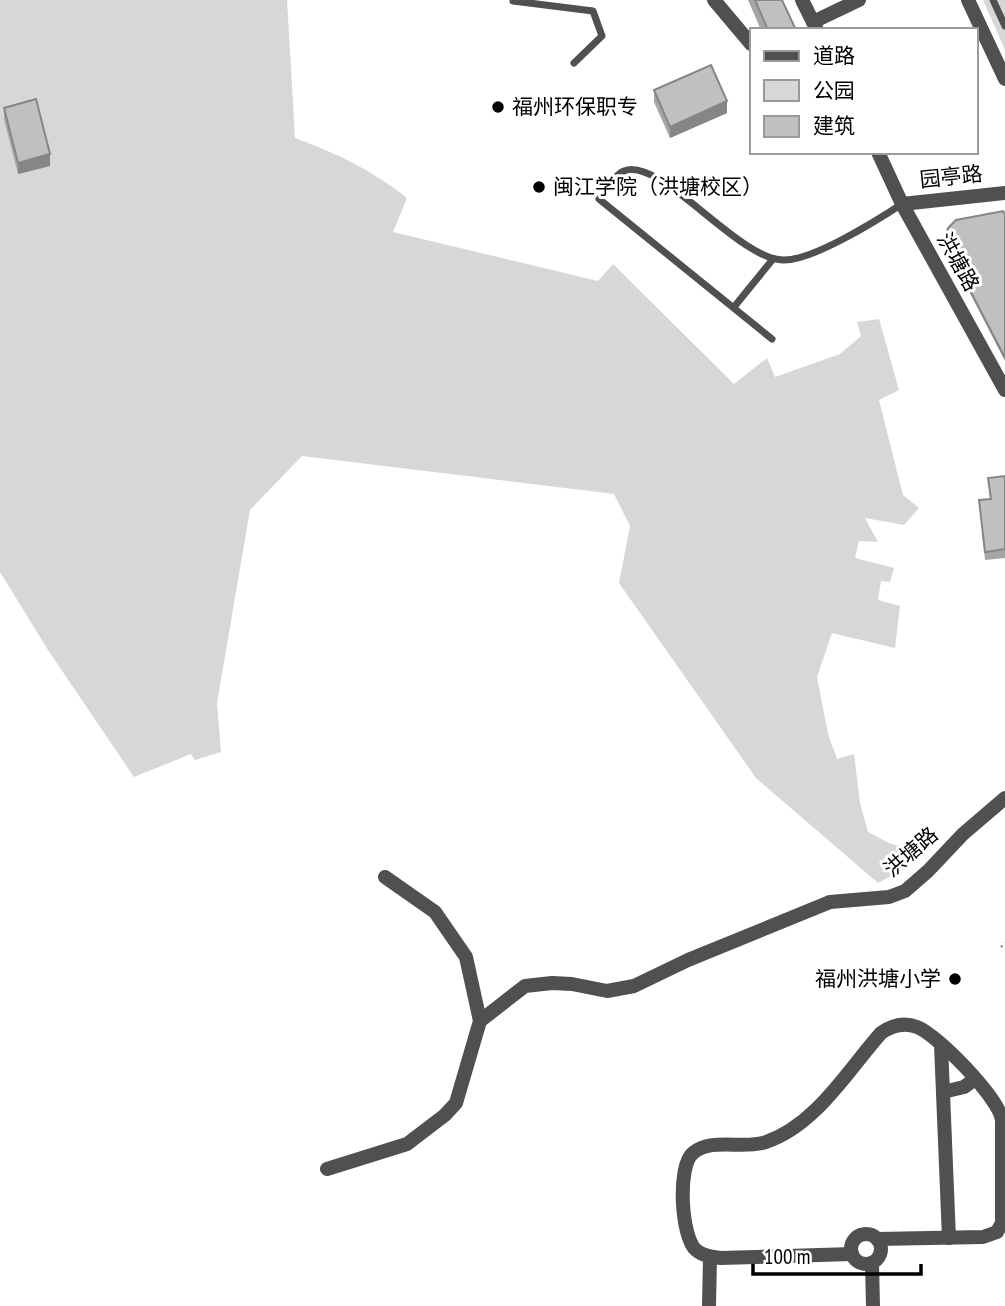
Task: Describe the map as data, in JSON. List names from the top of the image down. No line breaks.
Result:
{"streets":{"street":["园亭路","洪塘路"]},"crossings":[["园亭路","洪塘路"]],"places":["福州环保职专","闽江学院（洪塘校区）","福州洪塘小学"],"legend":["道路","公园","建筑"],"scale_bar":"100 m"}
